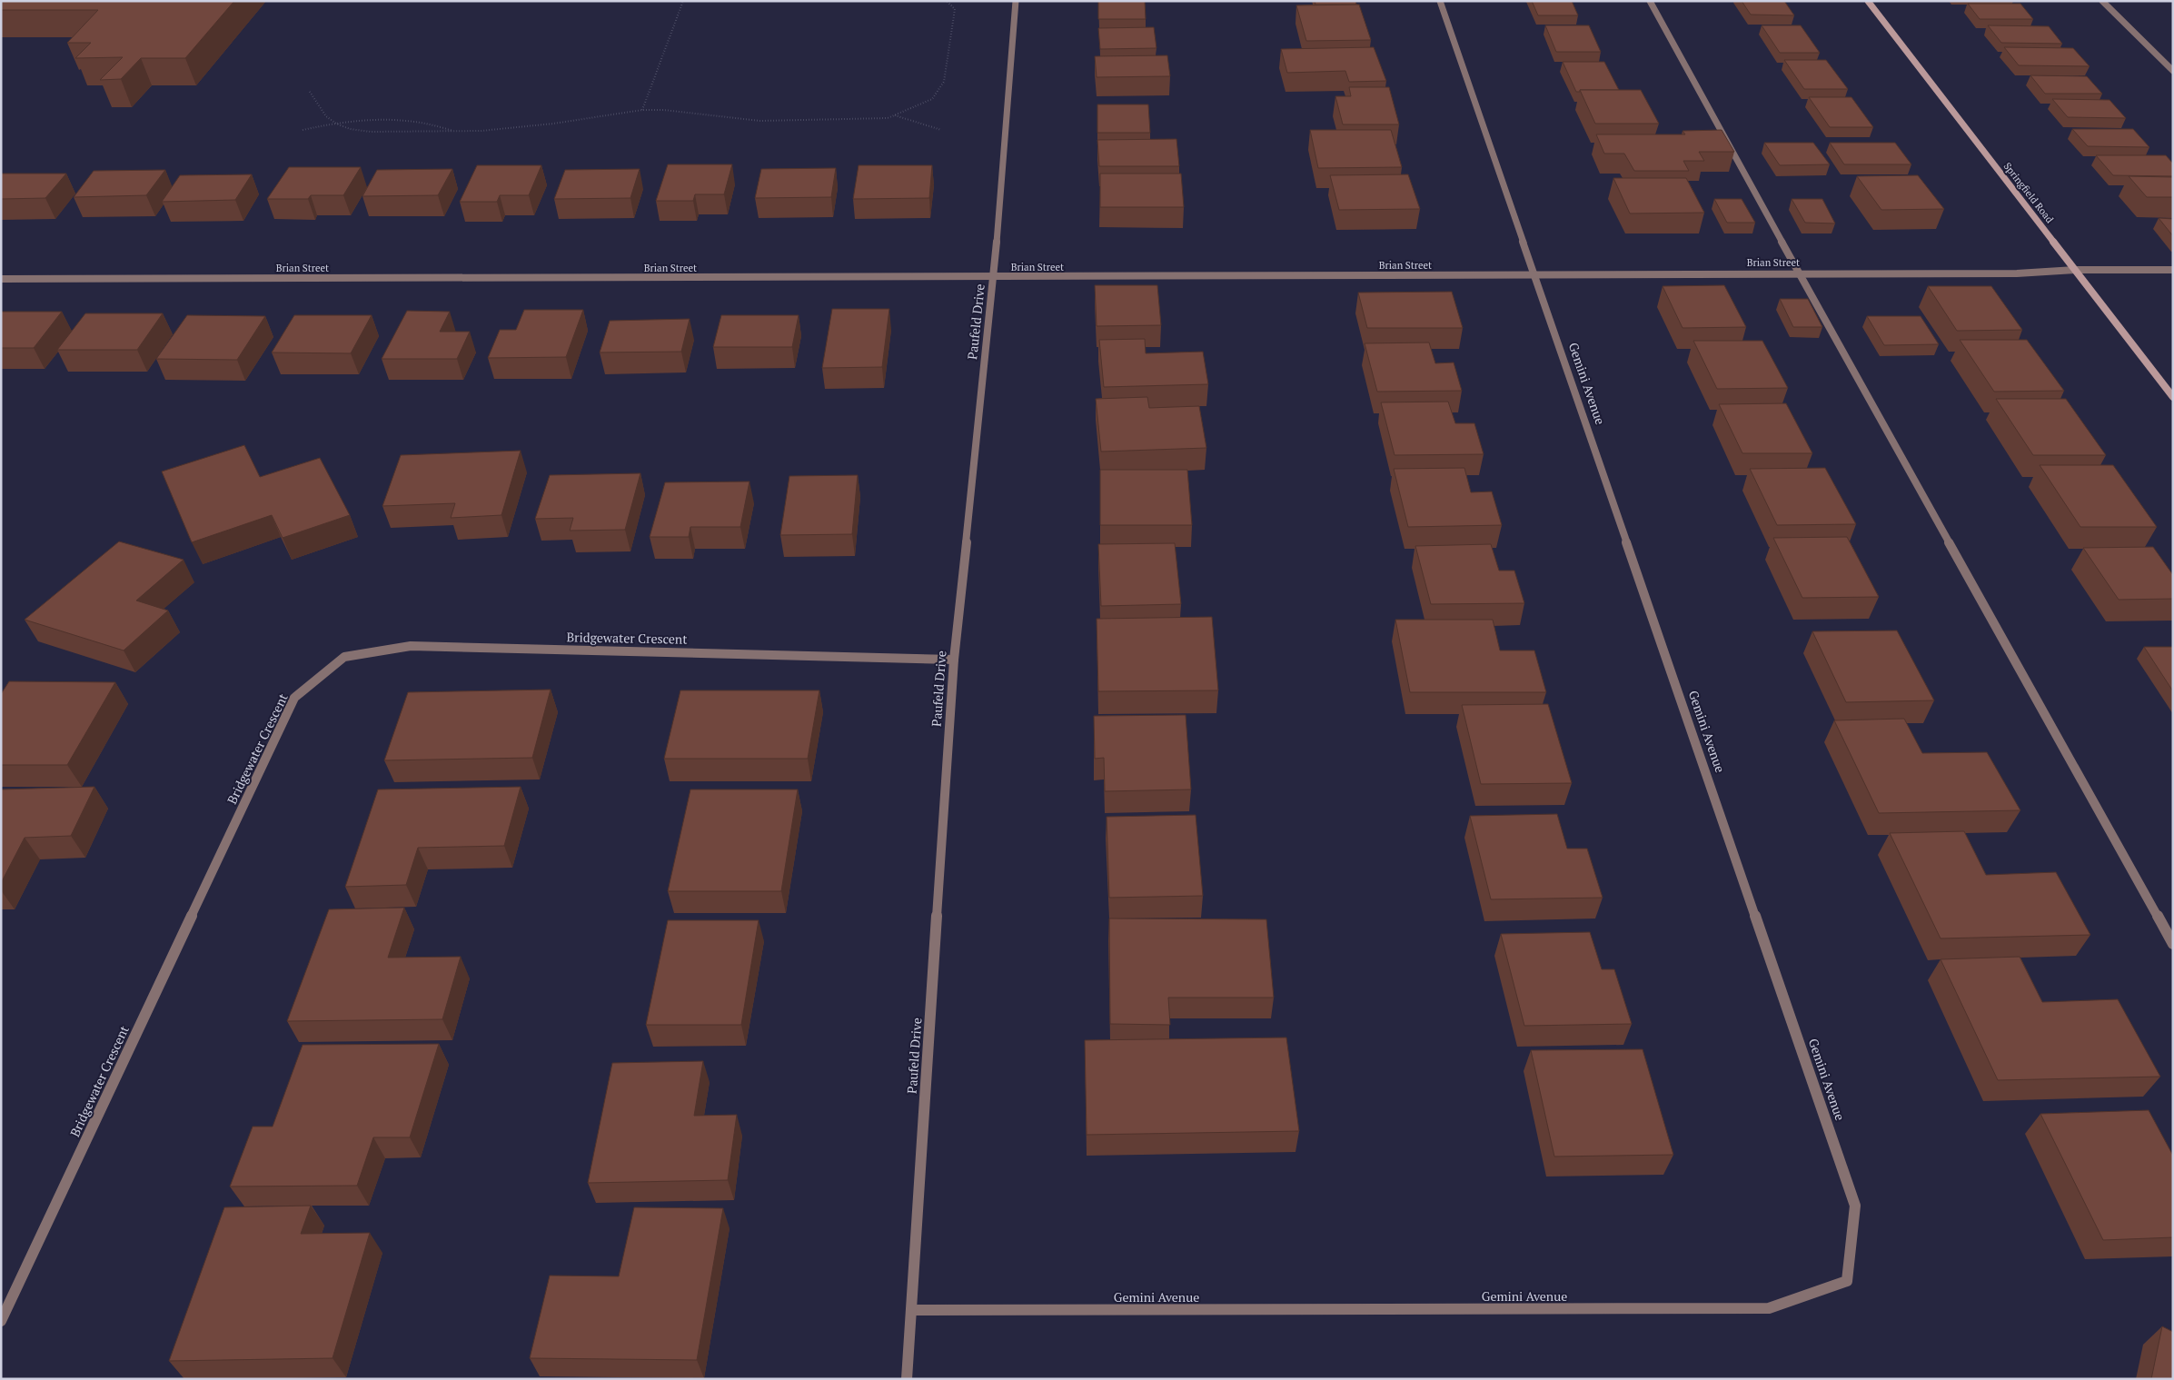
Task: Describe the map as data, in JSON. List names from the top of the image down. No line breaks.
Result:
{"streets":{"street":["Springfield Road","Brian Street","Paufeld Drive","Gemini Avenue","Bridgewater Crescent"]},"crossings":[["Springfield Road","Brian Street"],["Brian Street","Paufeld Drive"],["Brian Street","Gemini Avenue"],["Paufeld Drive","Gemini Avenue"],["Paufeld Drive","Bridgewater Crescent"]]}
